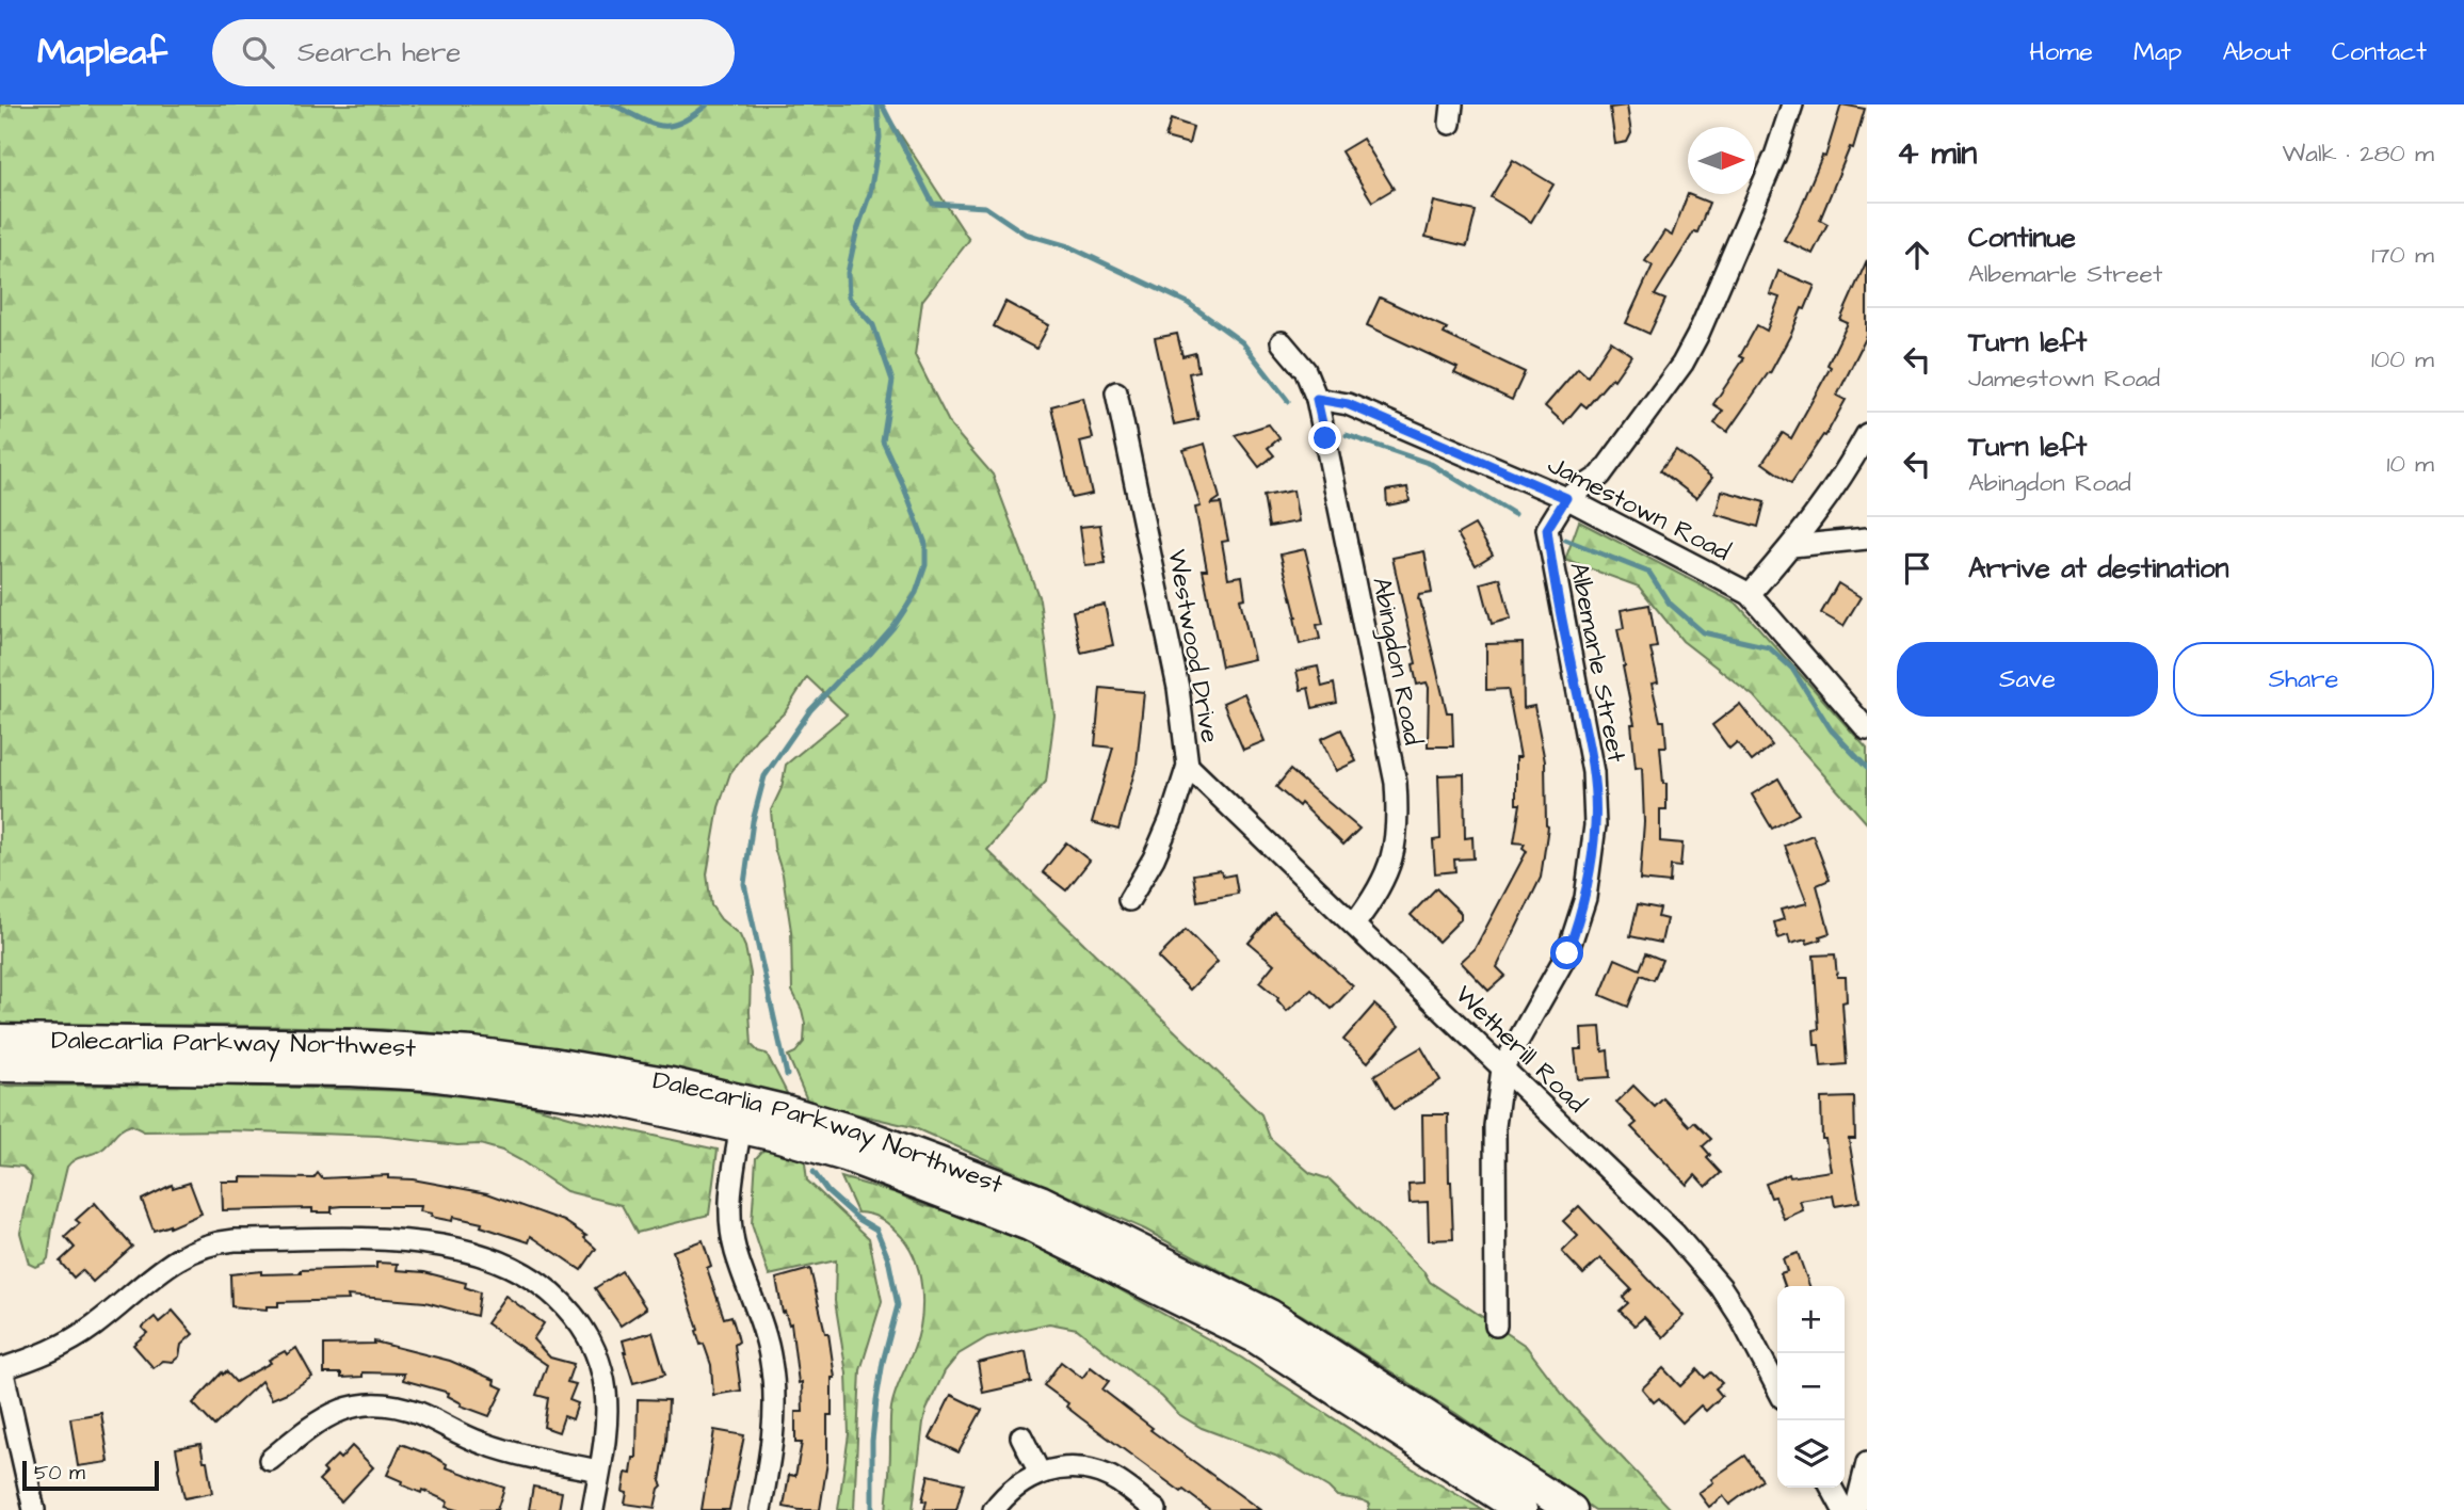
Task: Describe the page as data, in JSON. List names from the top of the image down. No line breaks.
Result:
{"streets":{"main road":["Dalecarlia Parkway Northwest"],"street":["Jamestown Road","Westwood Drive","Abingdon Road","Albemarle Street","Wetherill Road"]},"crossings":[["Jamestown Road","Abingdon Road"],["Jamestown Road","Albemarle Street"],["Westwood Drive","Wetherill Road"],["Abingdon Road","Wetherill Road"],["Albemarle Street","Wetherill Road"]],"scale_bar":"50 m","north":"right","page":{"header":"Mapleaf","search":"Search here","nav":["Home","Map","About","Contact"],"heading":["4 min","Walk · 280 m"],"list":[["Continue","Albemarle Street","170 m"],["Turn left","Jamestown Road","100 m"],["Turn left","Abingdon Road","10 m"],"Arrive at destination"],"buttons":["Save","Share"],"map_buttons":["+","−"],"scale":"50 m"}}
